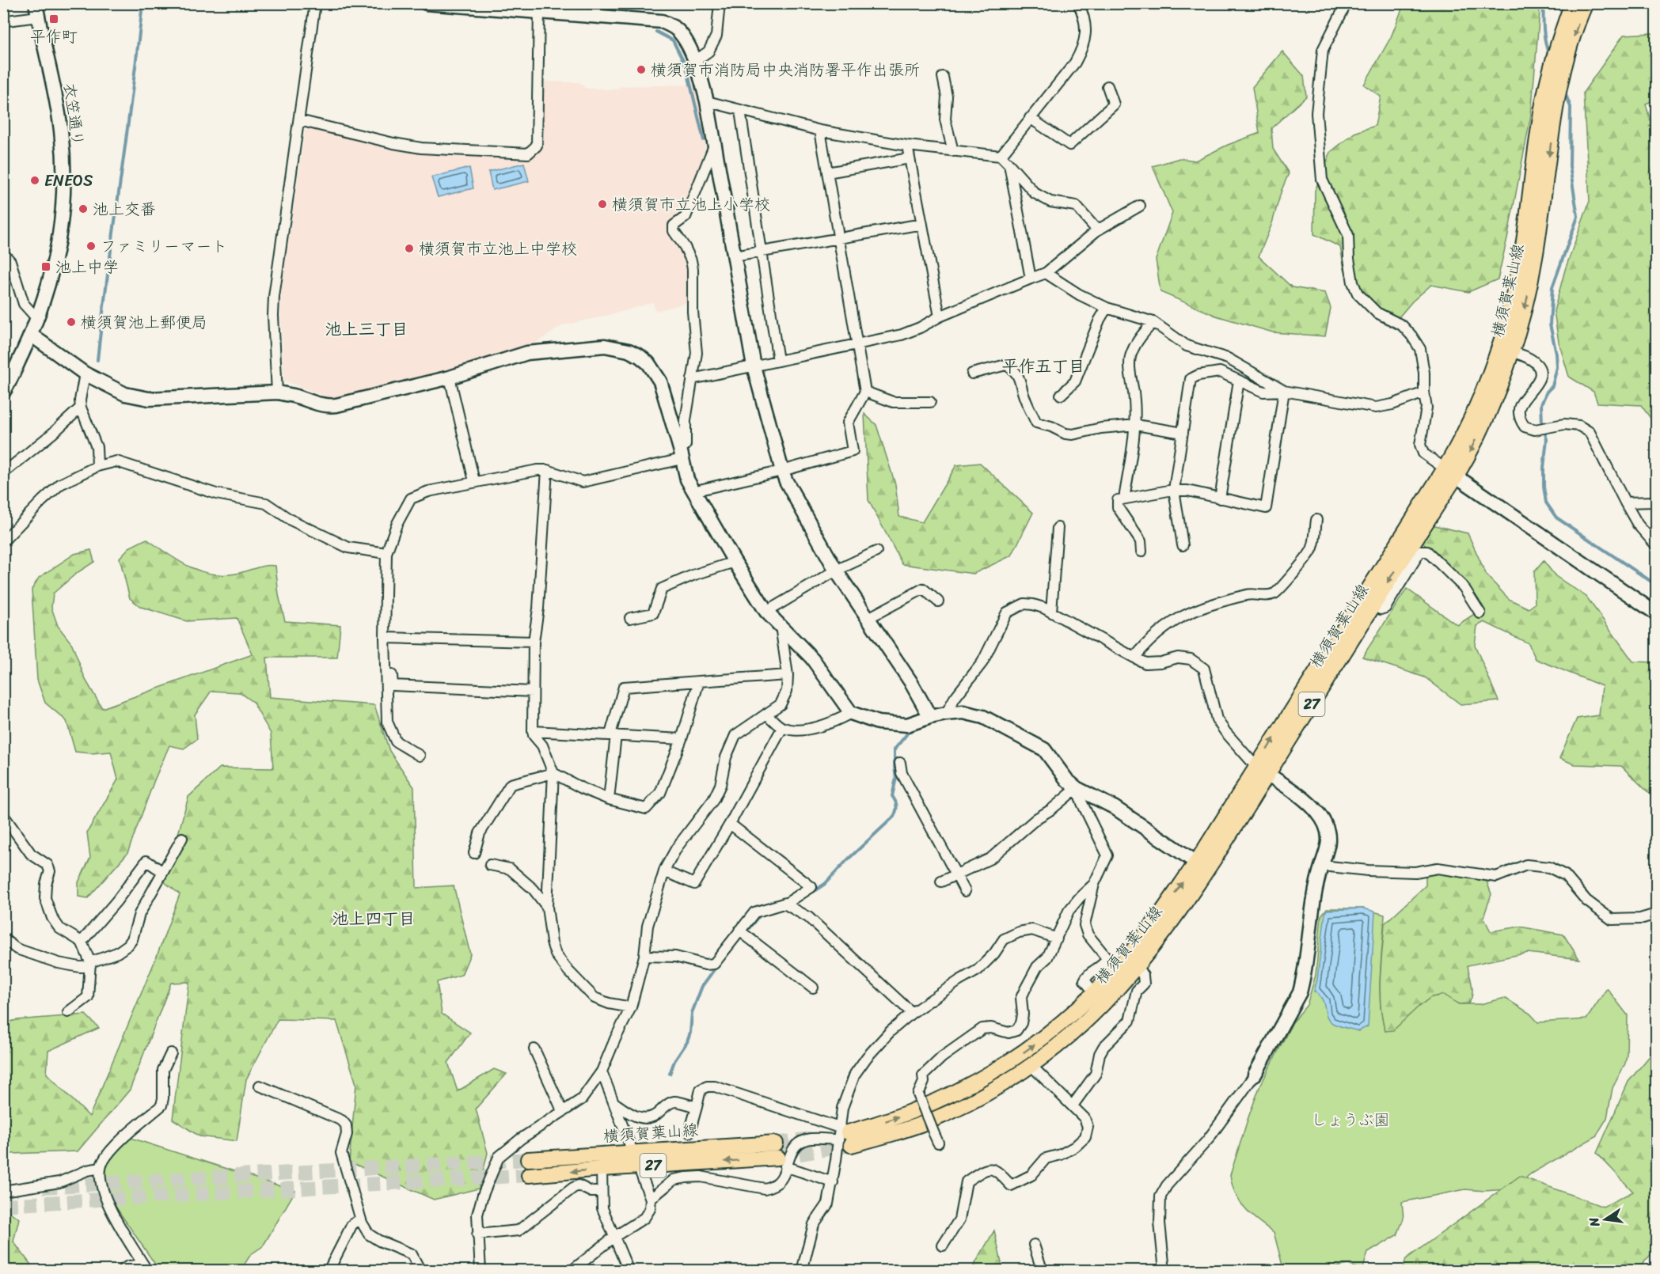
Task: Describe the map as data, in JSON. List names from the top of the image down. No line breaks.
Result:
{"streets":{"main road":["横須賀葉山線","27"],"street":["衣笠通り"]},"districts":["池上三丁目","平作五丁目","池上四丁目"],"parks":["しょうぶ園"],"places":{"transit":["平作町","池上中学"],"other":["横須賀市消防局中央消防署平作出張所","ENEOS","横須賀市立池上小学校","池上交番","ファミリーマート","横須賀市立池上中学校","横須賀池上郵便局"]},"north":"left"}
